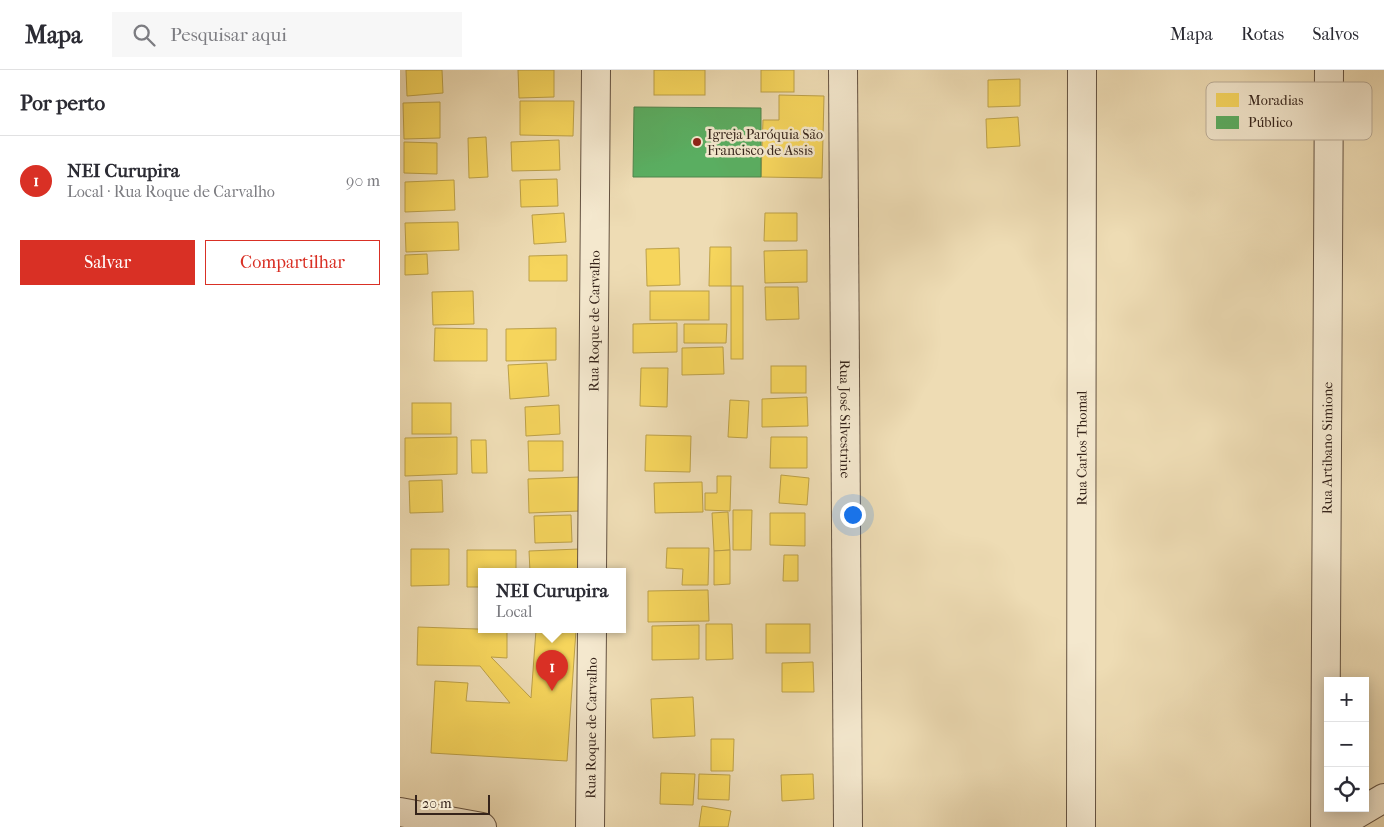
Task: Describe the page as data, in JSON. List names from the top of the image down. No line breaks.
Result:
{"streets":{"street":["Rua Roque de Carvalho","Rua José Silvestrine","Rua Carlos Thomal","Rua Artibano Simione"]},"places":["Igreja Paróquia São Francisco de Assis"],"legend":["Moradias","Público"],"scale_bar":"20 m","page":{"header":"Mapa","search":"Pesquisar aqui","nav":["Mapa","Rotas","Salvos"],"heading":"Por perto","list":[{"mark":"1","name":"NEI Curupira","note":"Local · Rua Roque de Carvalho","value":"90 m"}],"buttons":["Salvar","Compartilhar"],"popup":["NEI Curupira","Local"],"pins":"1","map_buttons":["+","−"],"scale":"20 m"}}
